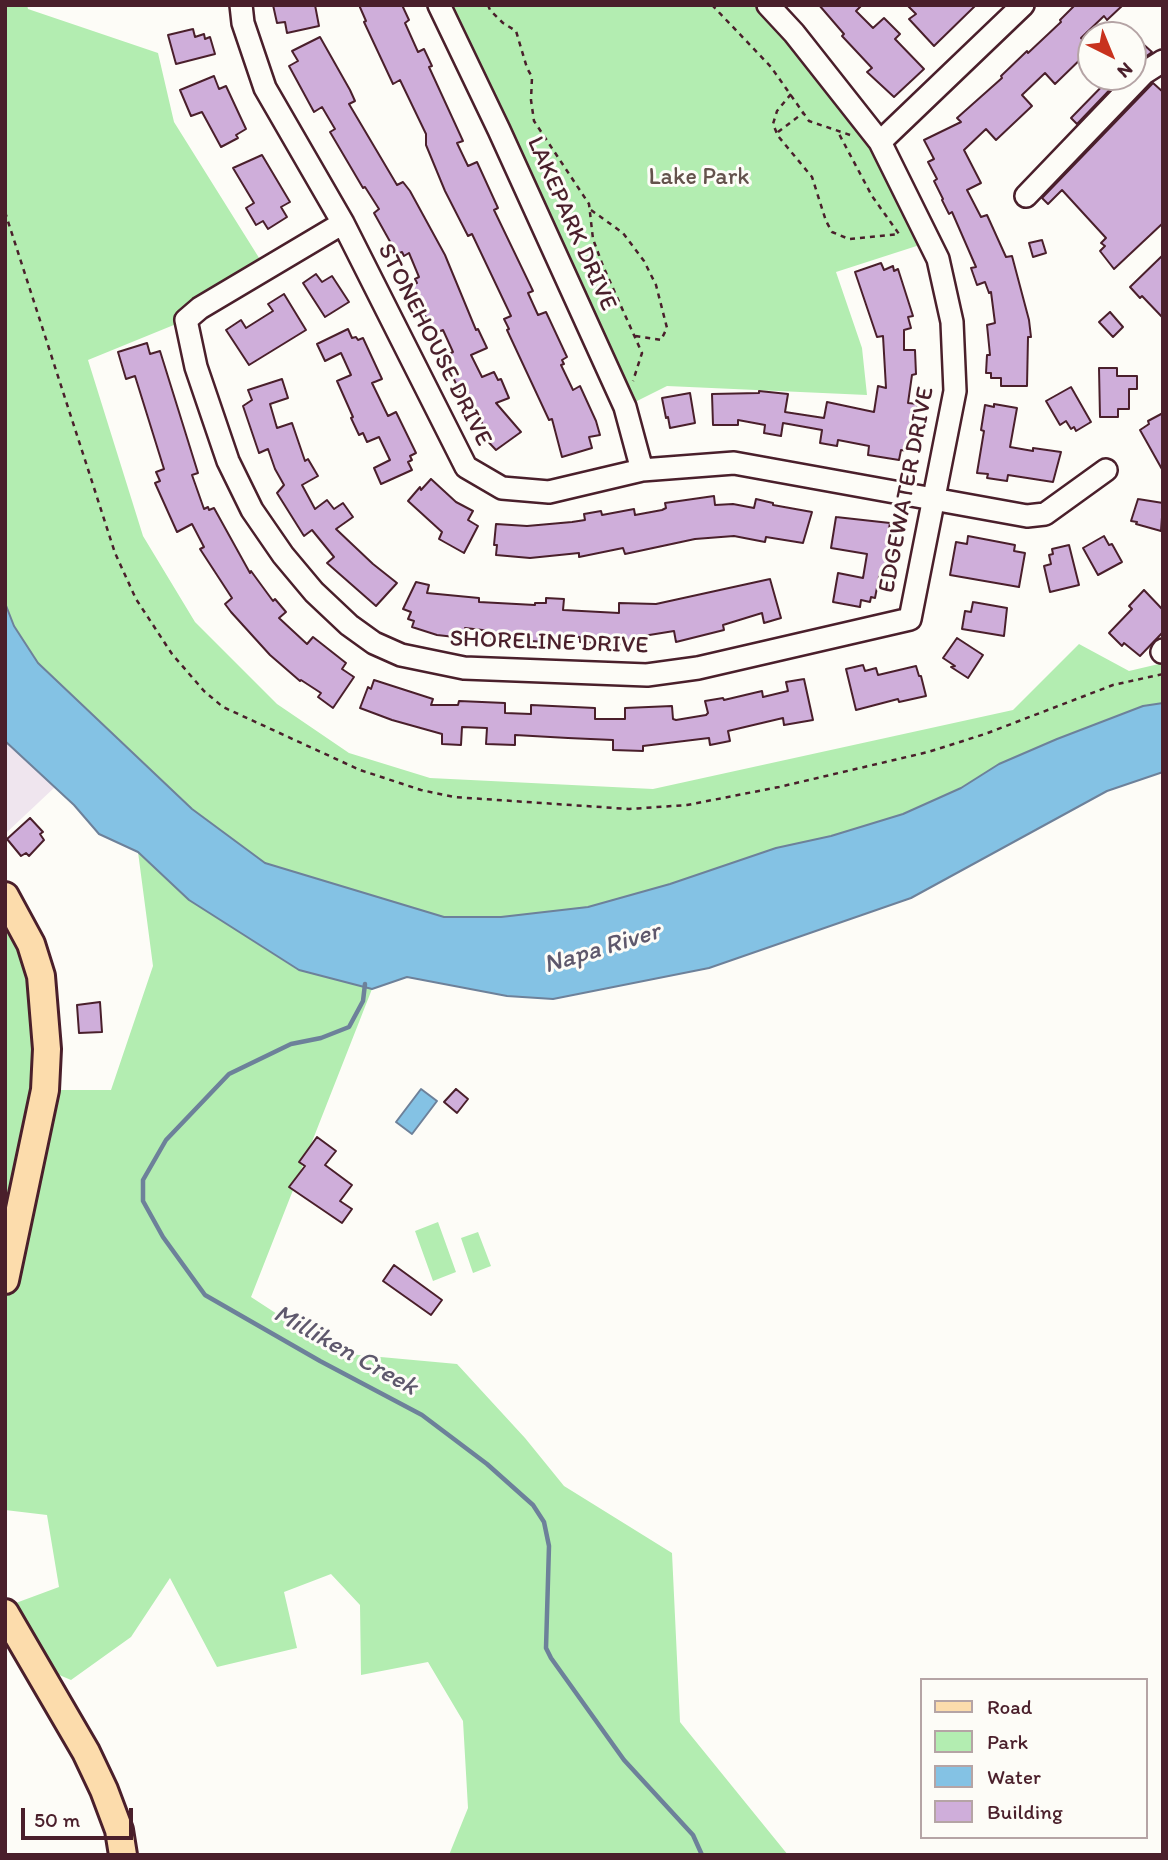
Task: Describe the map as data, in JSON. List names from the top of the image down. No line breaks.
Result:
{"streets":{"street":["LAKEPARK DRIVE","STONEHOUSE DRIVE","EDGEWATER DRIVE","SHORELINE DRIVE"]},"crossings":[["LAKEPARK DRIVE","STONEHOUSE DRIVE"],["STONEHOUSE DRIVE","EDGEWATER DRIVE"],["STONEHOUSE DRIVE","SHORELINE DRIVE"],["EDGEWATER DRIVE","SHORELINE DRIVE"]],"water":["Napa River","Milliken Creek"],"parks":["Lake Park"],"legend":["Road","Park","Water","Building"],"scale_bar":"50 m","north":"bottom right"}
